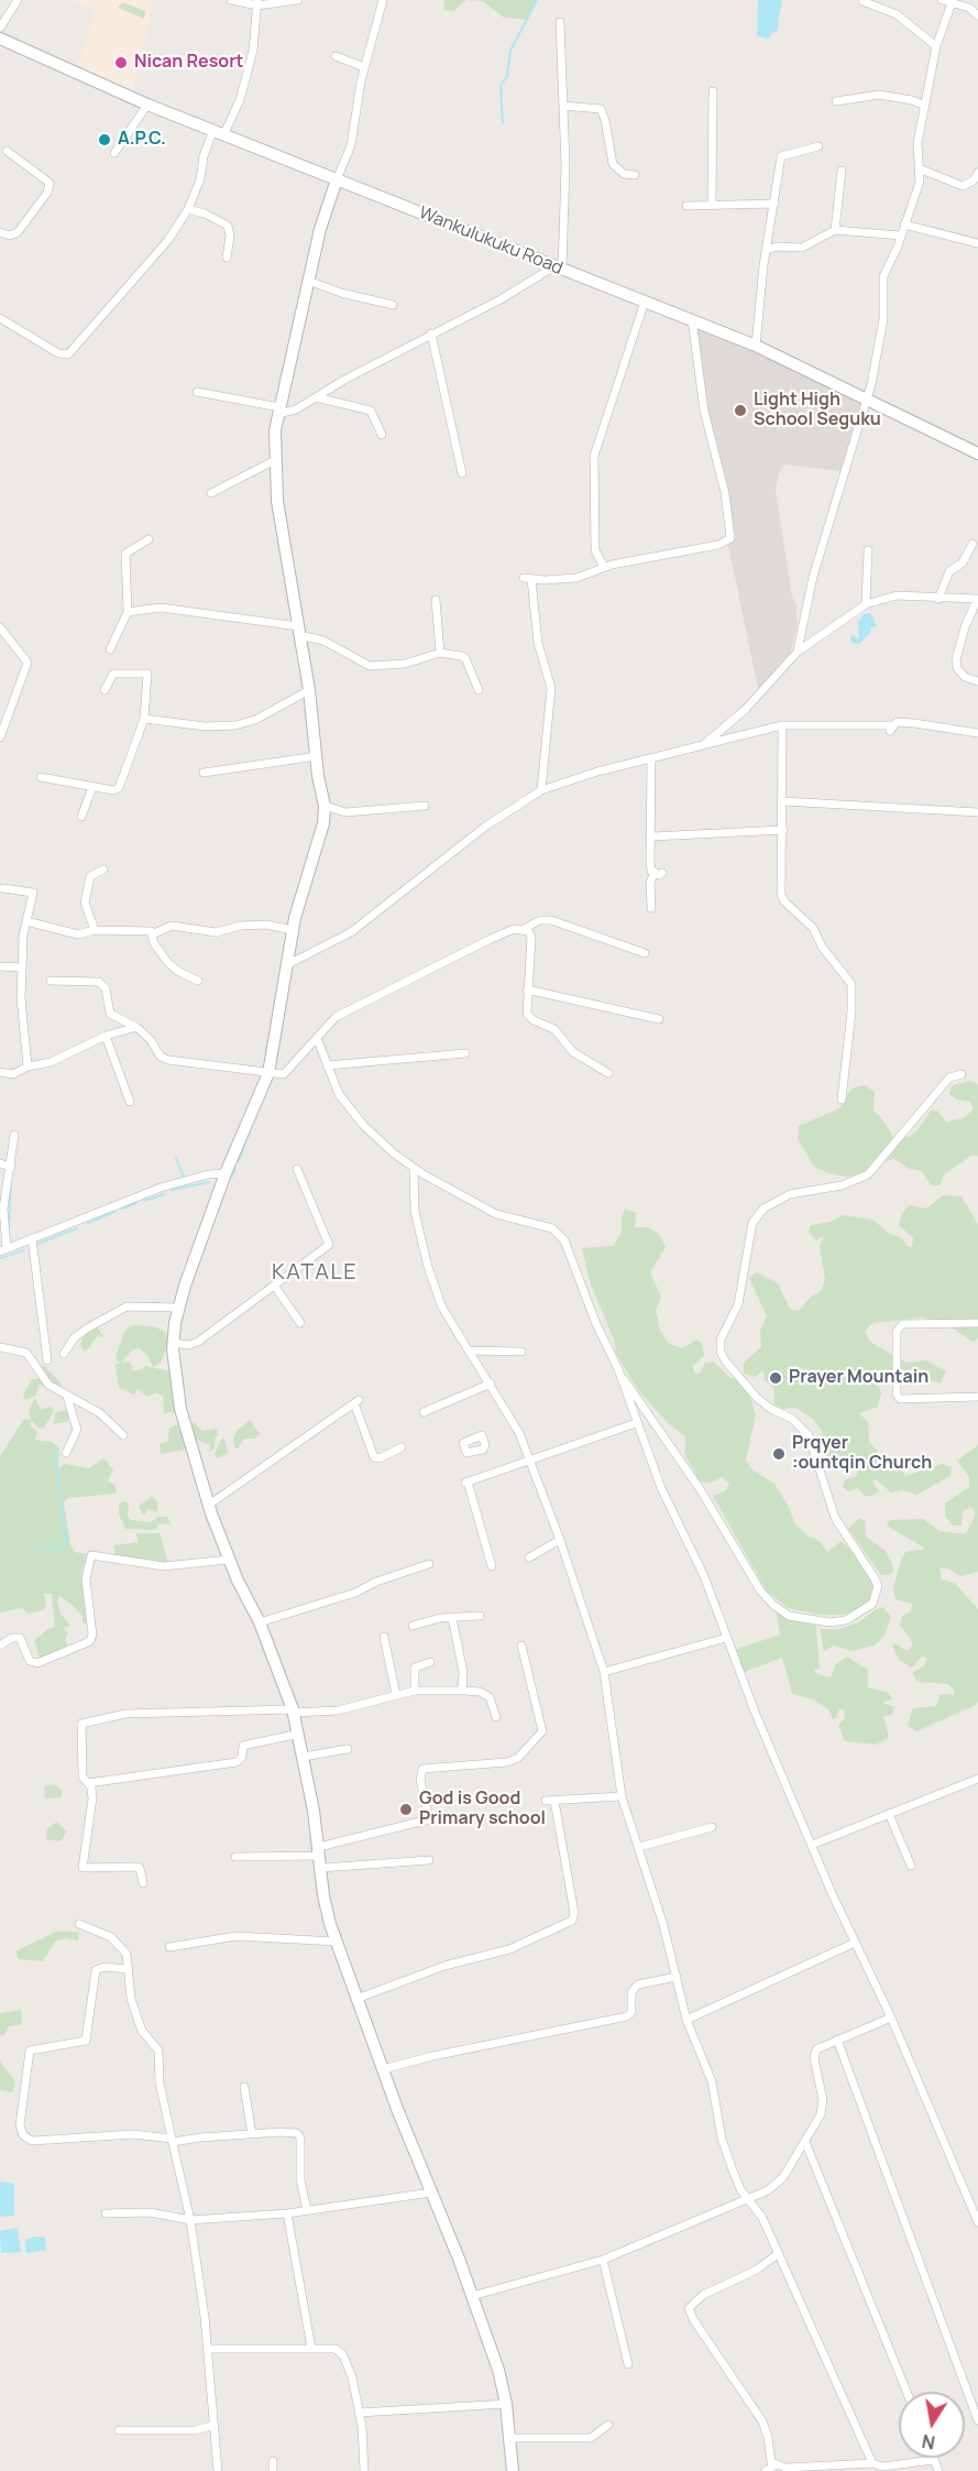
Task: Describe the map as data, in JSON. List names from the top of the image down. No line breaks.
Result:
{"streets":{"street":["Wankulukuku Road"]},"districts":["KATALE"],"places":["Nican Resort","A.P.C.","Light High School Seguku","Prayer Mountain","Prqyer :ountqin Church","God is Good Primary school"],"north":"bottom"}
